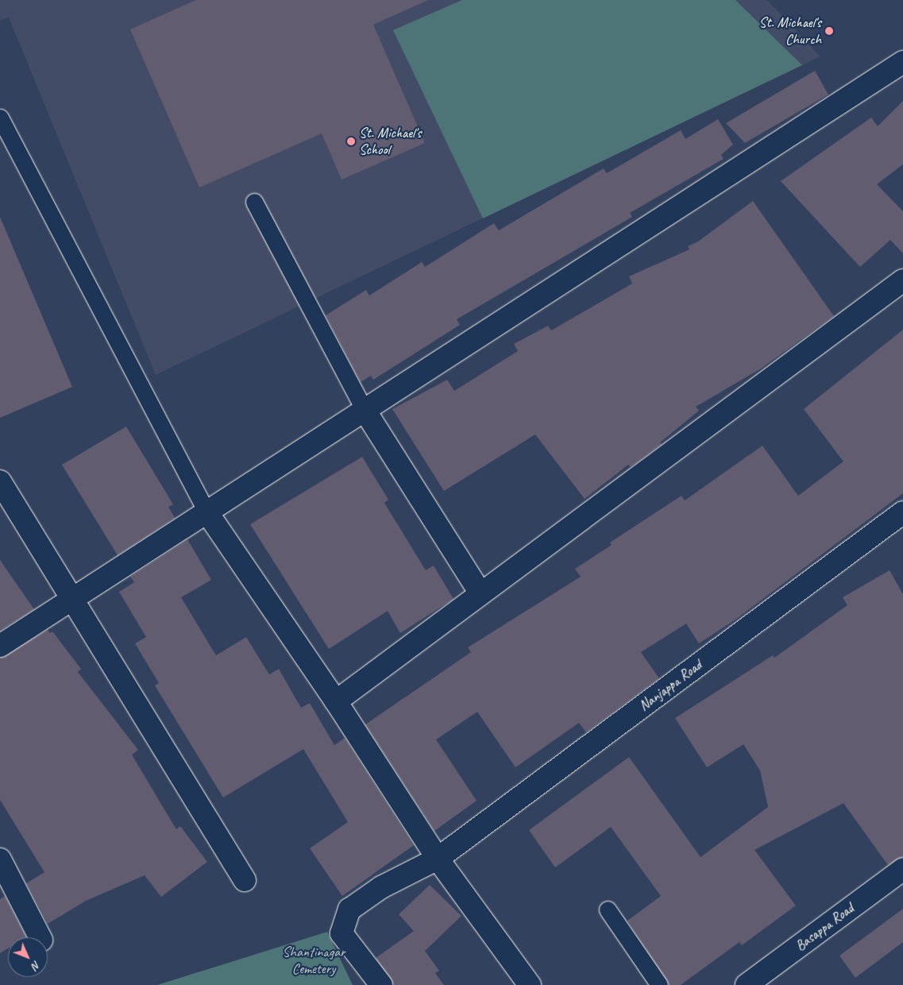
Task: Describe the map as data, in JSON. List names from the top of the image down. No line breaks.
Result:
{"streets":{"street":["Nanjappa Road","Basappa Road"]},"parks":["Shantinagar Cemetery"],"places":["St. Michael's Church","St. Michael's School"],"north":"bottom right"}
